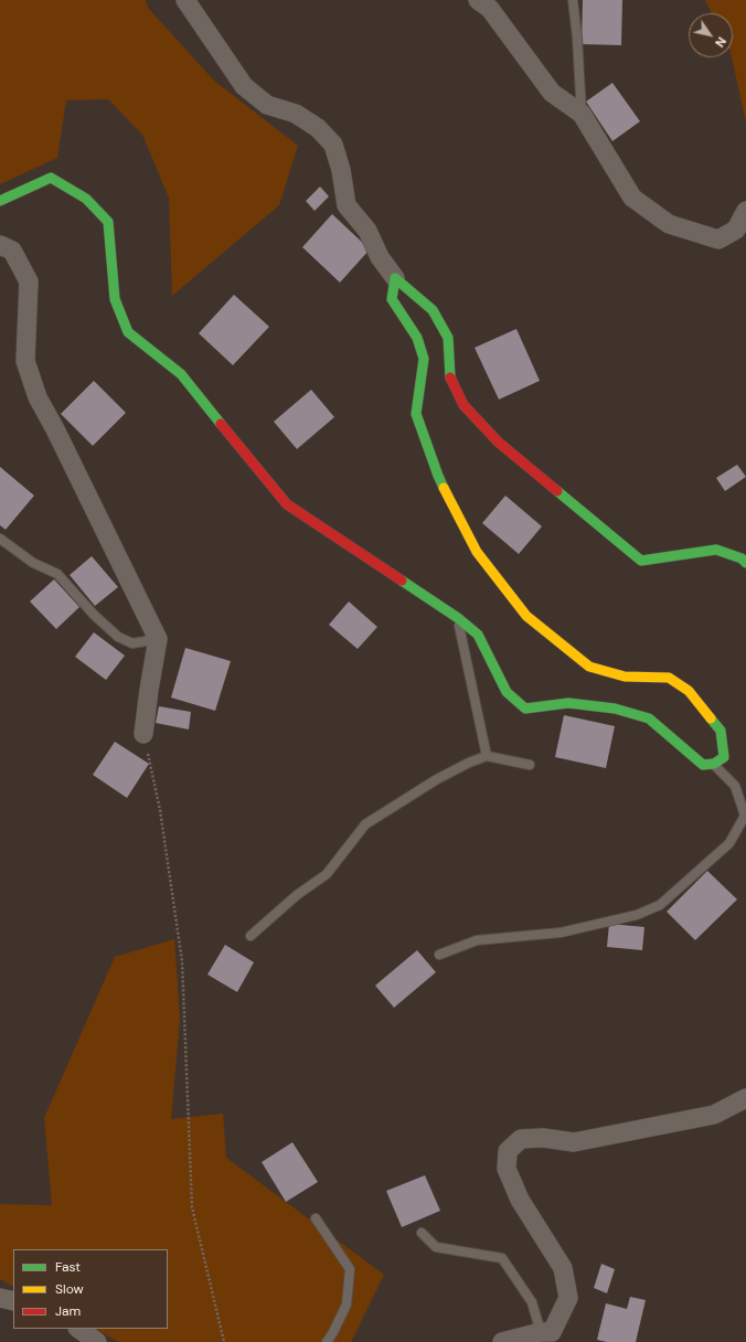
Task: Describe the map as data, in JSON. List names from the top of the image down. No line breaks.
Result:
{"legend":["Fast","Slow","Jam"],"north":"bottom right"}
